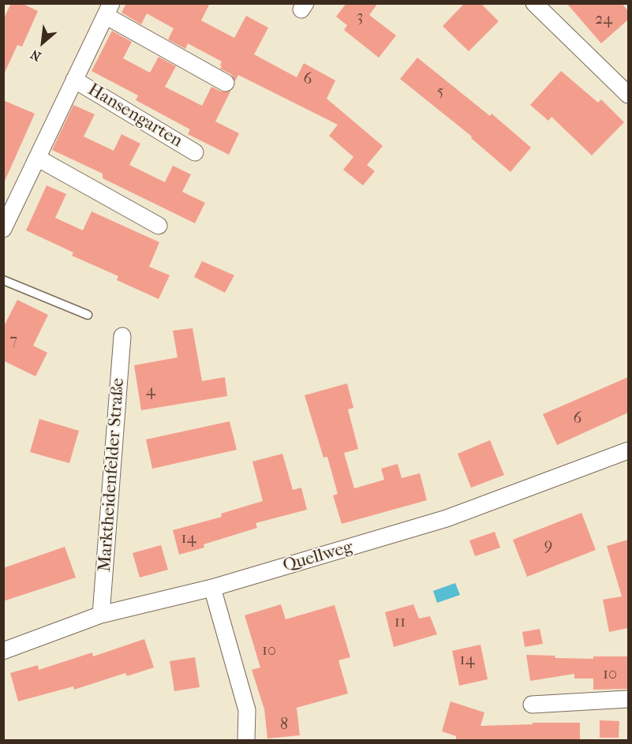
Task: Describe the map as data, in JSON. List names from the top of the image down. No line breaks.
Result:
{"streets":{"street":["Hansengarten","Marktheidenfelder Straße","Quellweg"]},"crossings":[["Marktheidenfelder Straße","Quellweg"]],"house_numbers":["3","24","6","5","7","4","6","14","9","11","10","14","10","8"],"north":"bottom left"}
